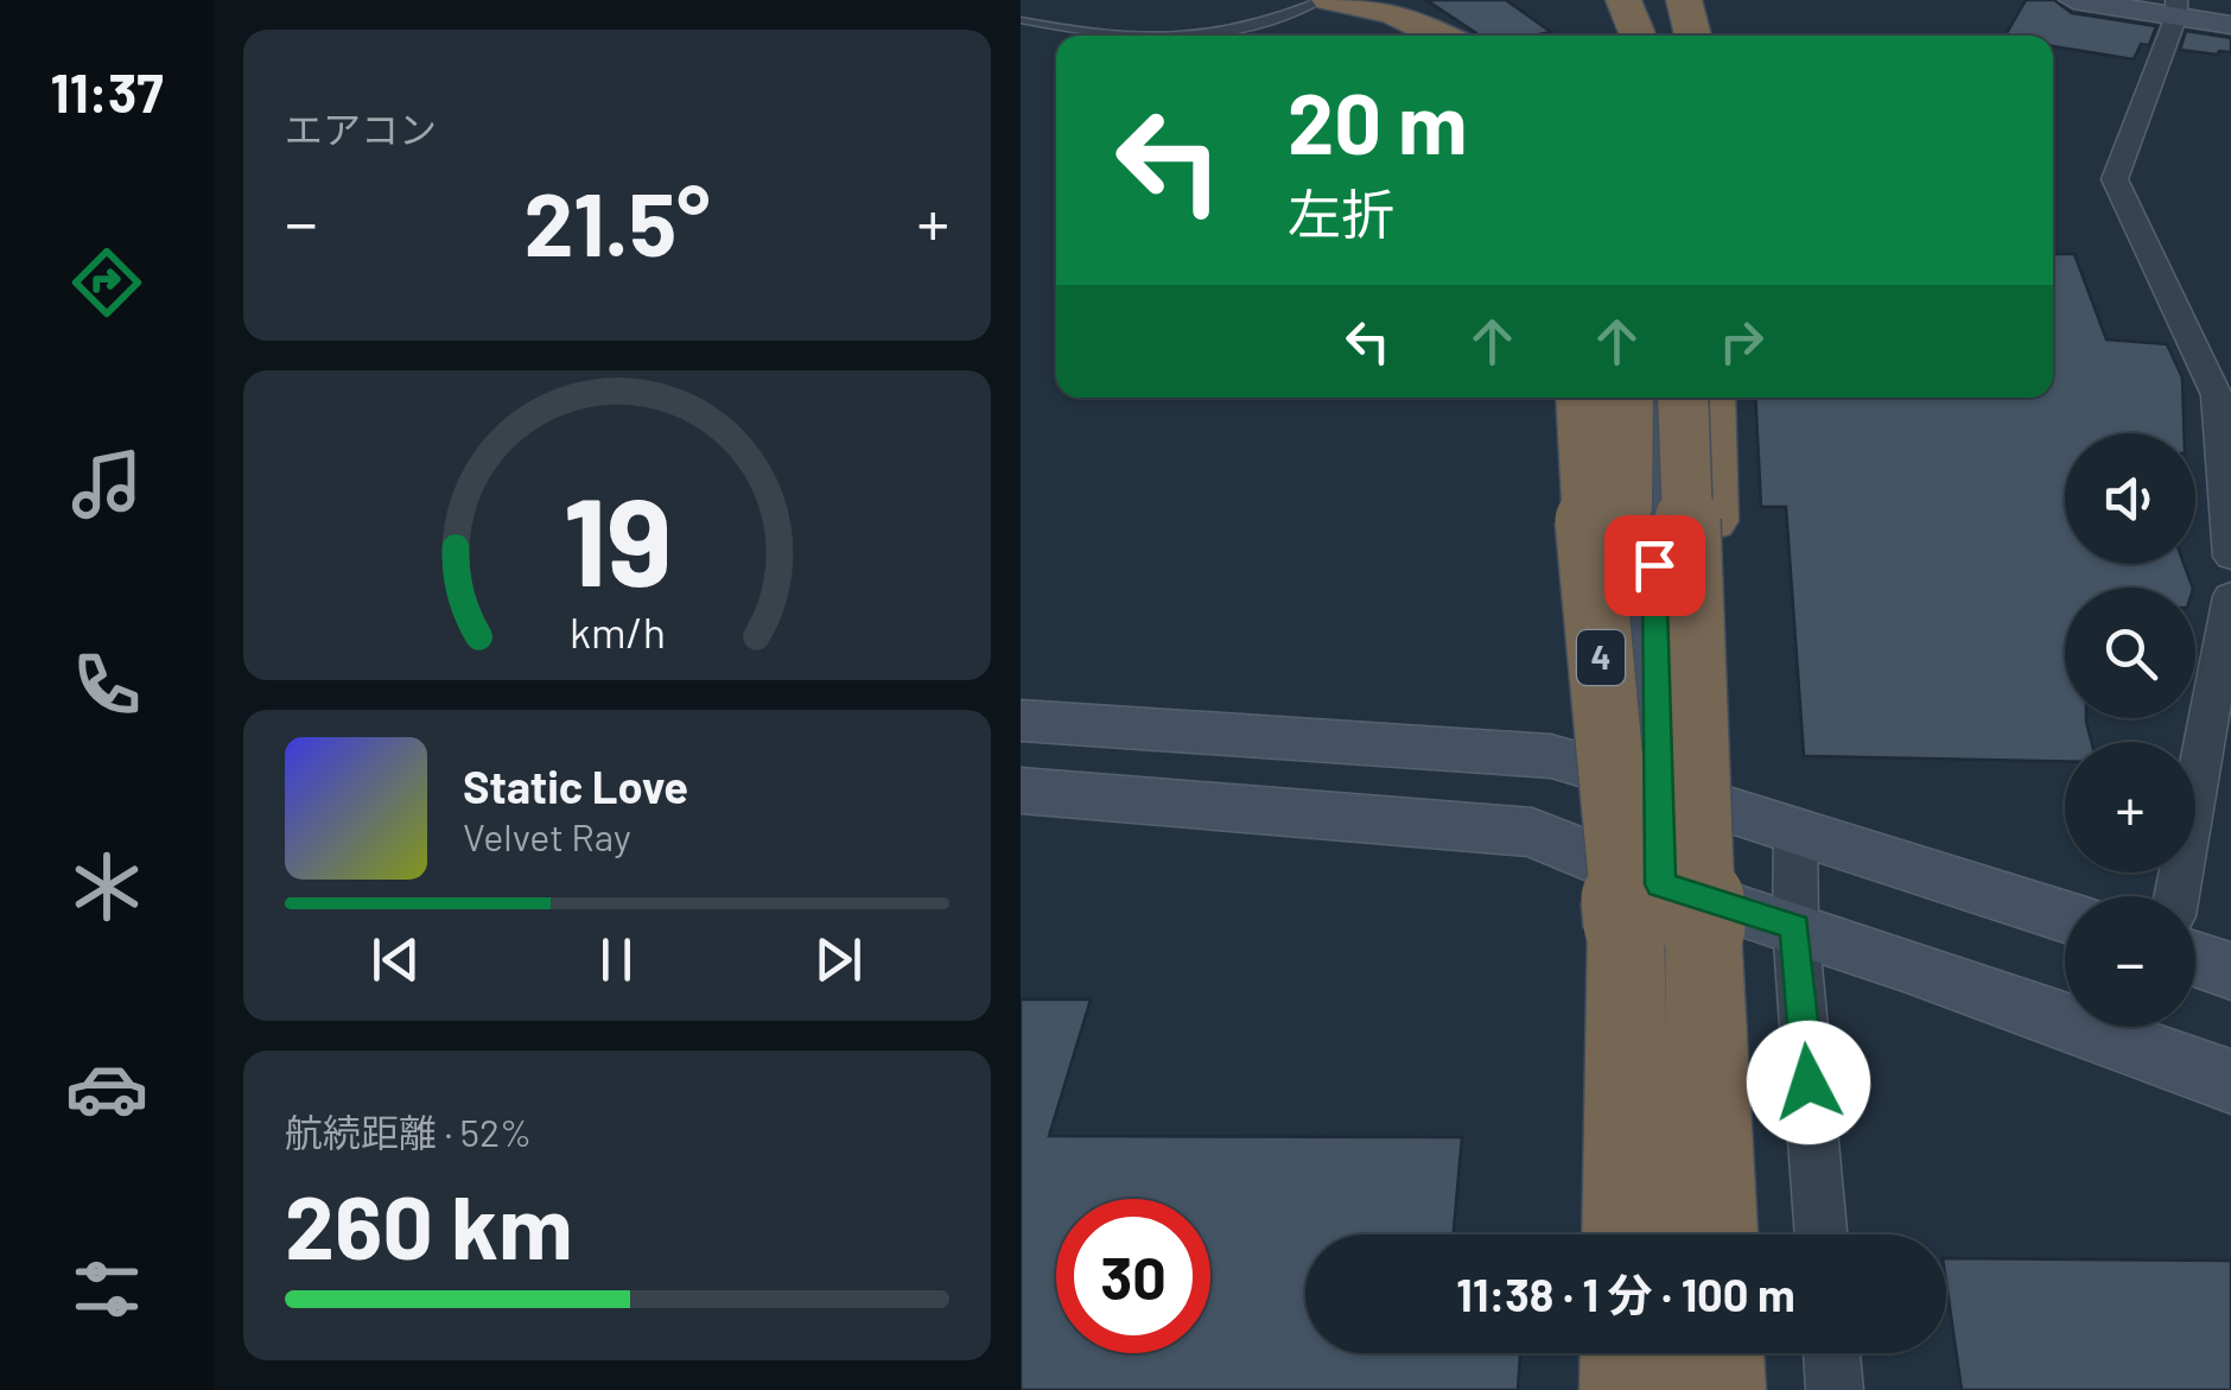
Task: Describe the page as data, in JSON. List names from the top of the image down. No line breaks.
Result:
{"streets":{"highway":["4"]},"page":{"tabs":"11:37","tile":["エアコン",["航続距離 · 52%","260 km"]],"turn":["20 m","左折"],"heat":["−","21.5°","+"],"map_buttons":["+","−"],"song":["Static Love","Velvet Ray"],"limit":"30","trip":"11:38 · 1 分 · 100 m","gauge":["19","km/h"]}}
